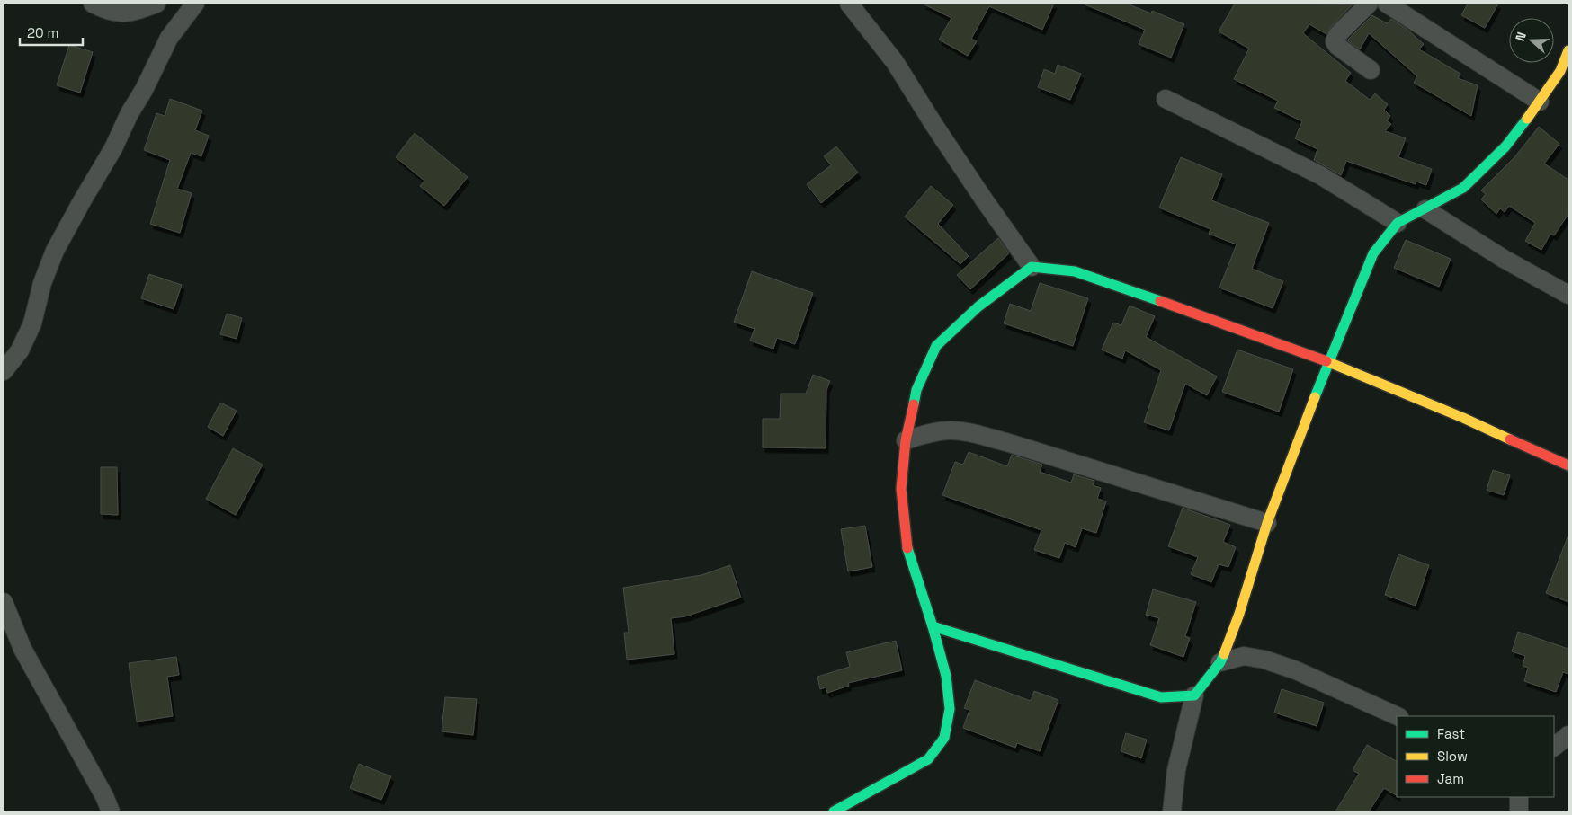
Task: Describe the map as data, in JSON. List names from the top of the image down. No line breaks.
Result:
{"legend":["Fast","Slow","Jam"],"scale_bar":"20 m","north":"left"}
